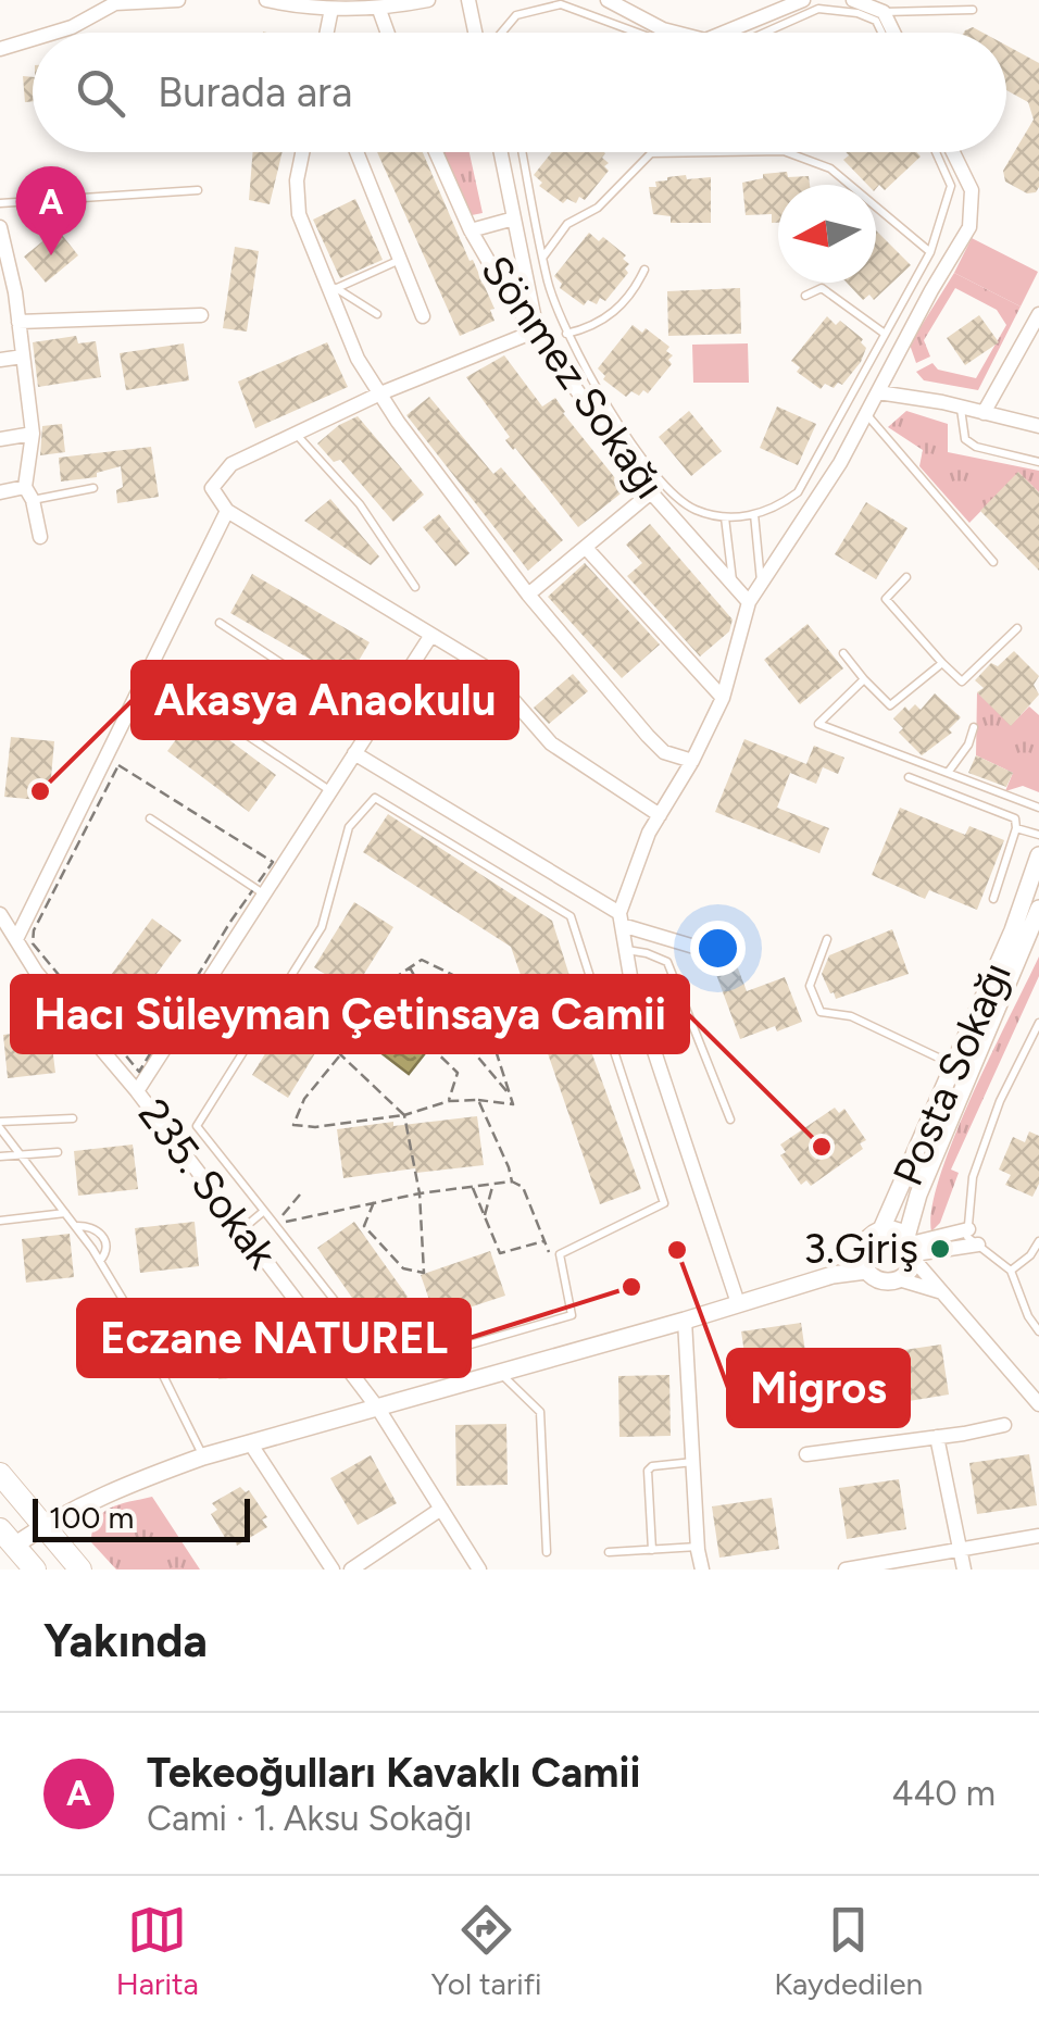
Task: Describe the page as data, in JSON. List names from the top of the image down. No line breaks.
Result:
{"streets":{"street":["Sönmez Sokağı","Posta Sokağı","235. Sokak"]},"places":["Akasya Anaokulu","Hacı Süleyman Çetinsaya Camii","3.Giriş","Migros","Eczane NATUREL"],"scale_bar":"100 m","north":"left","page":{"search":"Burada ara","pins":"A","scale":"100 m","heading":"Yakında","list":[{"mark":"A","name":"Tekeoğulları Kavaklı Camii","note":"Cami · 1. Aksu Sokağı","value":"440 m"}],"nav":["Harita","Yol tarifi","Kaydedilen"]}}
